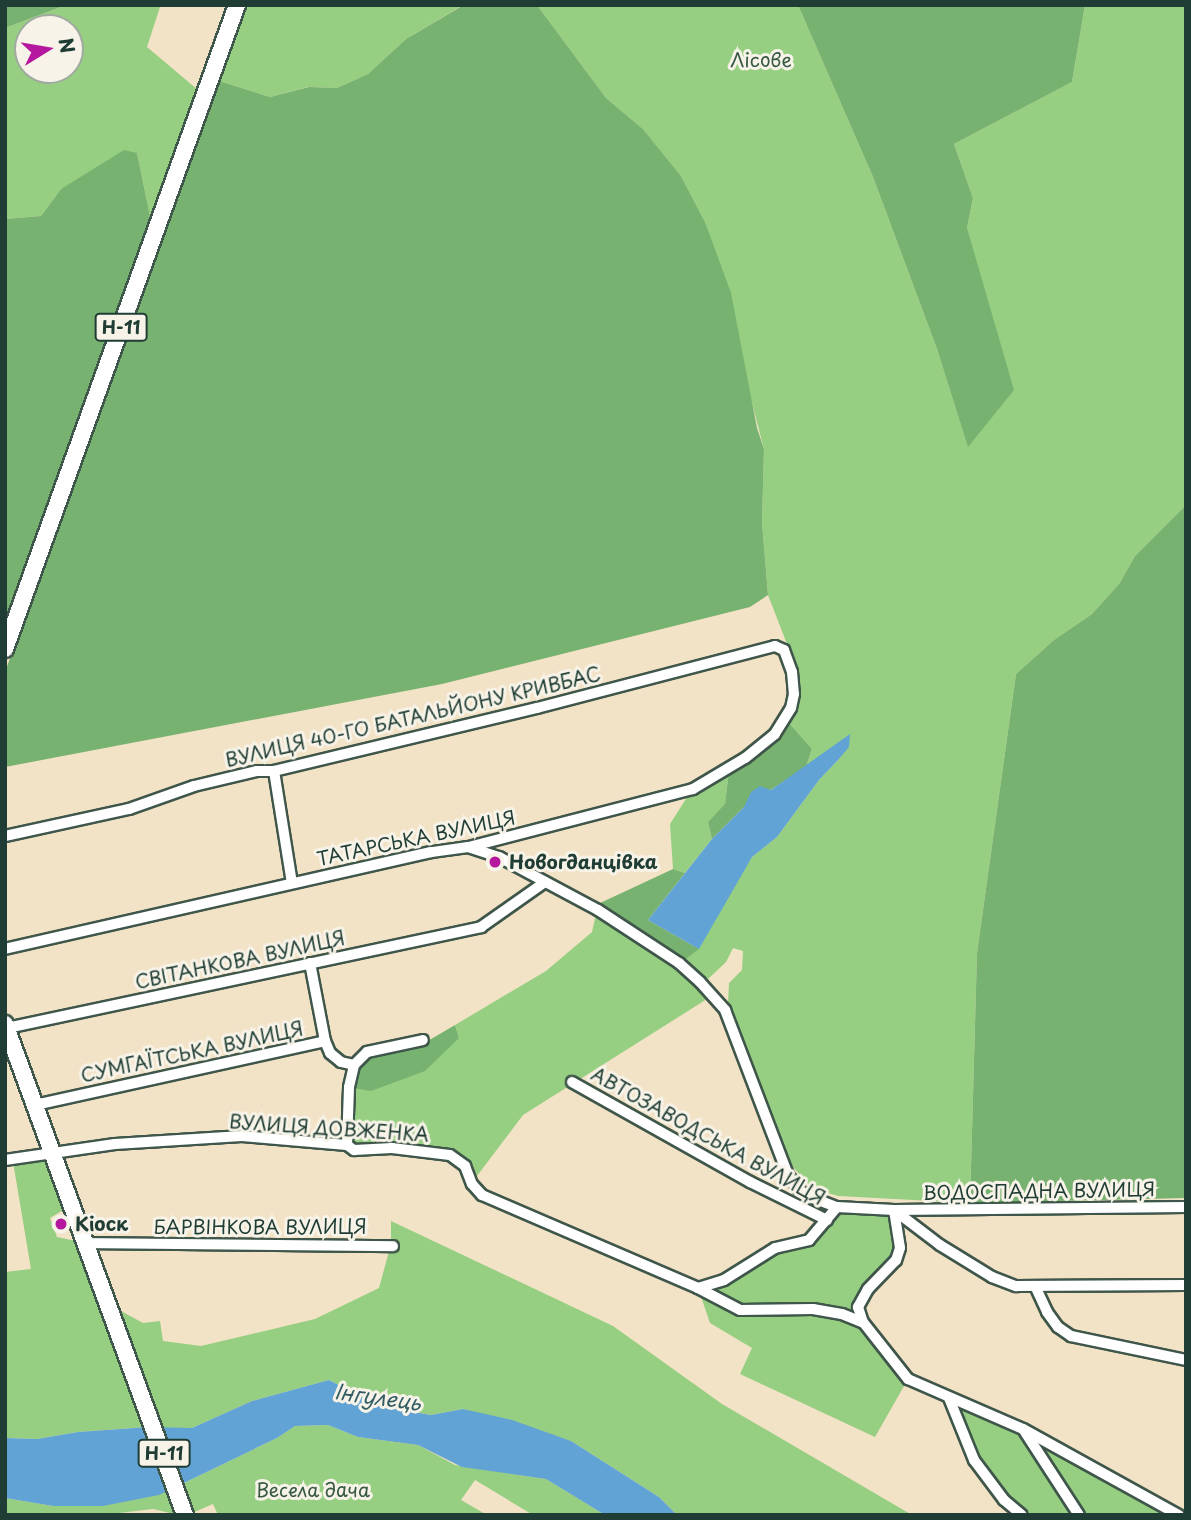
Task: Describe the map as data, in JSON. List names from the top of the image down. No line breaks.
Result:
{"streets":{"main road":["Н-11"],"street":["ВУЛИЦЯ 40-ГО БАТАЛЬЙОНУ КРИВБАС","ТАТАРСЬКА ВУЛИЦЯ","СВІТАНКОВА ВУЛИЦЯ","СУМГАЇТСЬКА ВУЛИЦЯ","ВУЛИЦЯ ДОВЖЕНКА","АВТОЗАВОДСЬКА ВУЛИЦЯ","ВОДОСПАДНА ВУЛИЦЯ","БАРВІНКОВА ВУЛИЦЯ"]},"crossings":[["Н-11","СВІТАНКОВА ВУЛИЦЯ"],["Н-11","СУМГАЇТСЬКА ВУЛИЦЯ"],["Н-11","ВУЛИЦЯ ДОВЖЕНКА"],["Н-11","БАРВІНКОВА ВУЛИЦЯ"],["ВУЛИЦЯ 40-ГО БАТАЛЬЙОНУ КРИВБАС","ТАТАРСЬКА ВУЛИЦЯ"],["ТАТАРСЬКА ВУЛИЦЯ","ВОДОСПАДНА ВУЛИЦЯ"],["СВІТАНКОВА ВУЛИЦЯ","ВОДОСПАДНА ВУЛИЦЯ"]],"water":["Інгулець"],"parks":["Лісове","Весела дача"],"places":["Новогданцівка","Кіоск"],"north":"right"}
